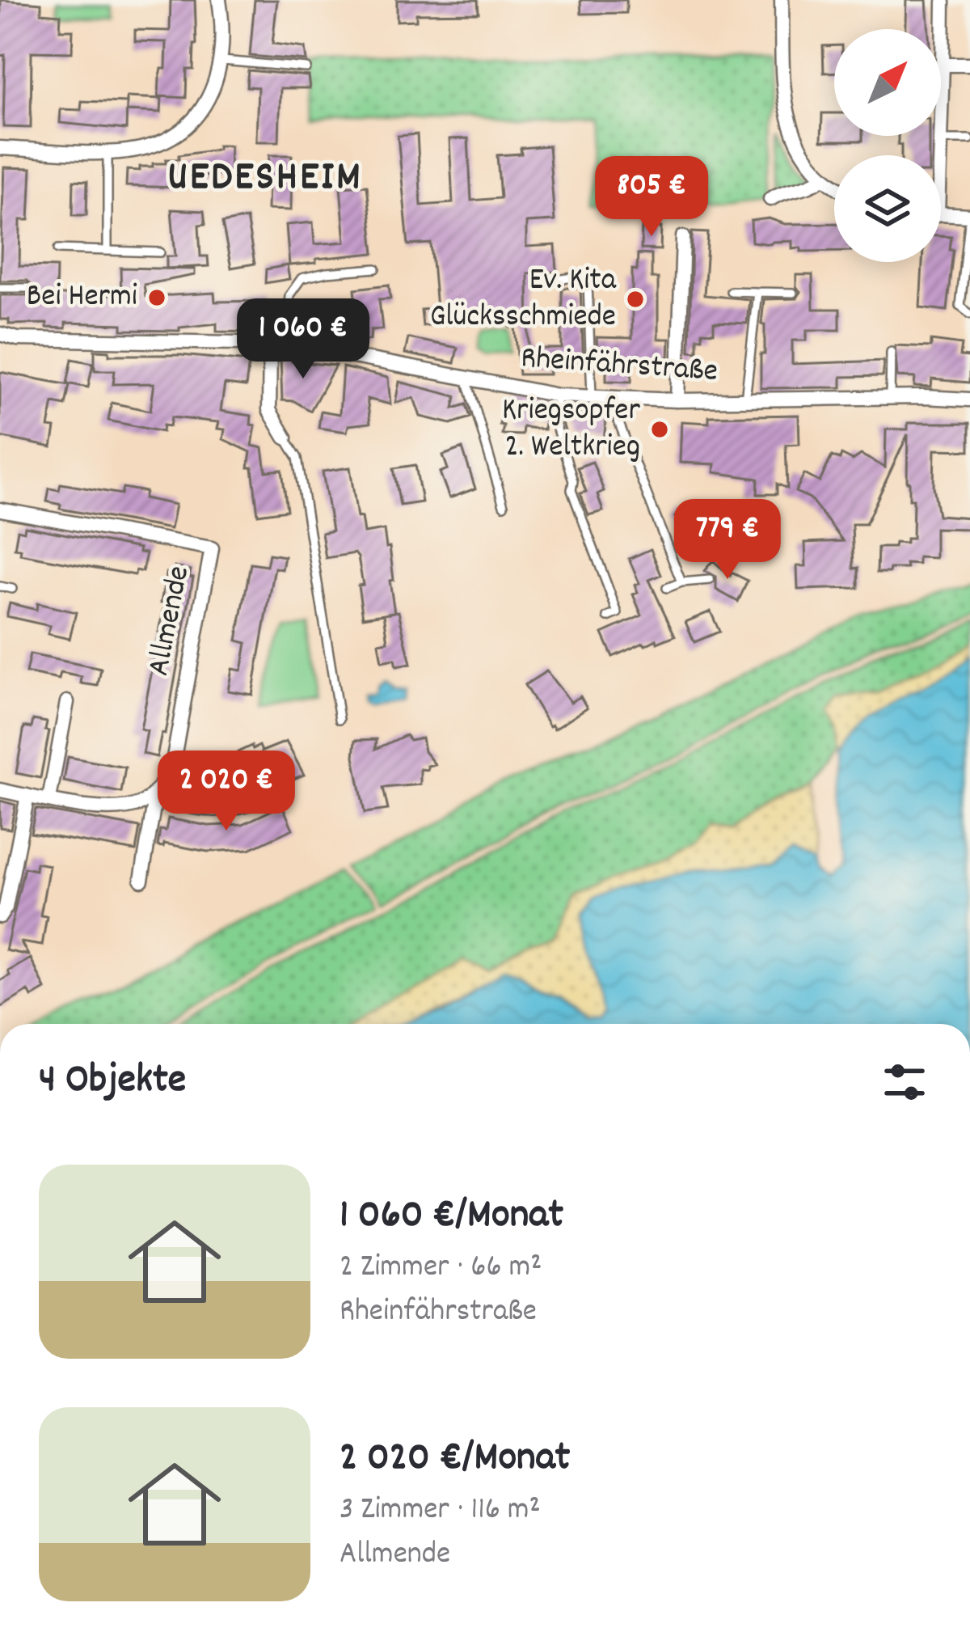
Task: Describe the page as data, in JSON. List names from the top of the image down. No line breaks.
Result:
{"streets":{"street":["Rheinfährstraße","Allmende"]},"districts":["UEDESHEIM"],"places":["Bei Hermi","Ev. Kita Glücksschmiede","Kriegsopfer 2. Weltkrieg"],"north":"top right","page":{"price":["805 €","1 060 €","779 €","2 020 €"],"heading":"4 Objekte","list":[{"name":"1 060 €/Monat","note":"2 Zimmer · 66 m² · Rheinfährstraße"},{"name":"2 020 €/Monat","note":"3 Zimmer · 116 m² · Allmende"}]}}
